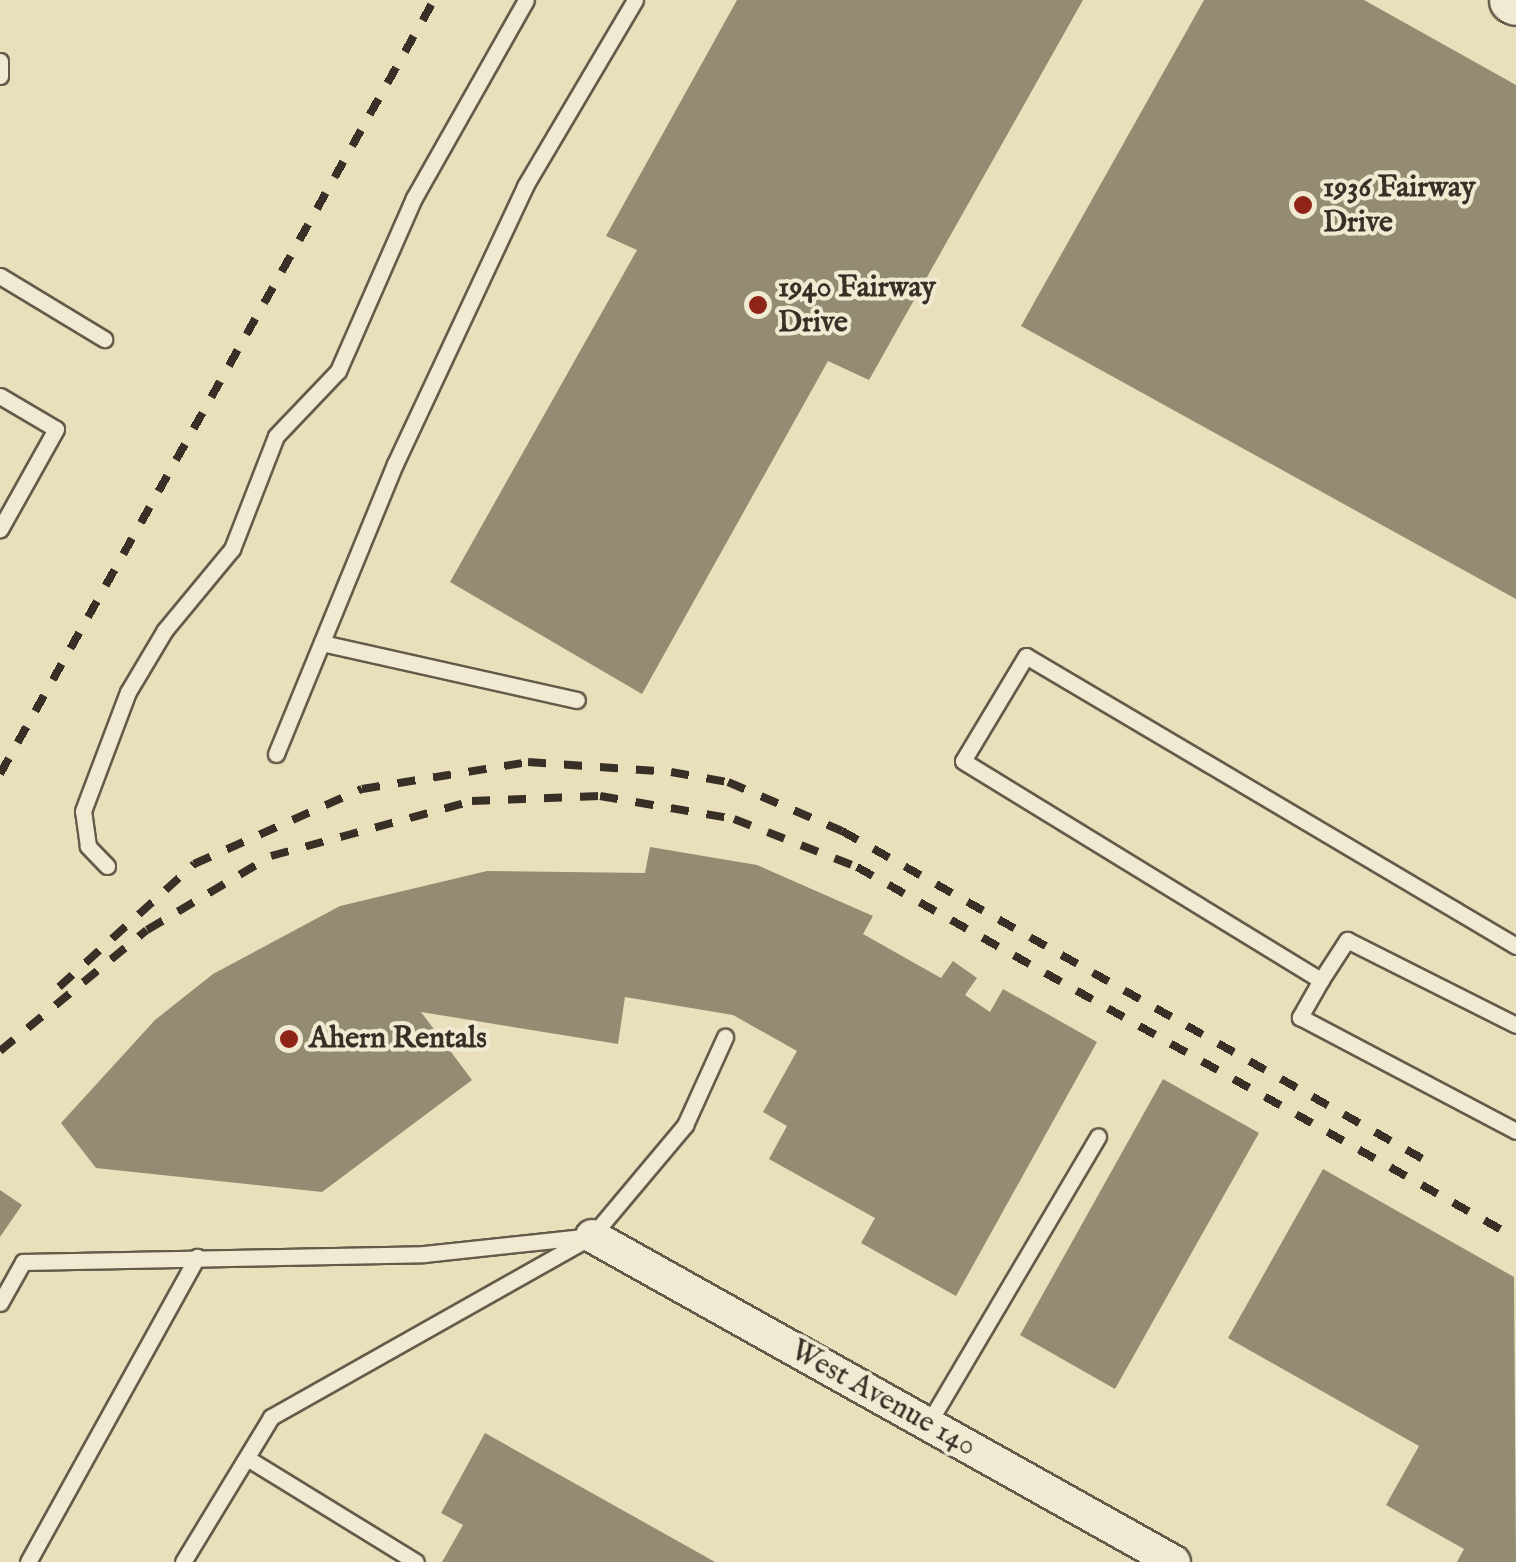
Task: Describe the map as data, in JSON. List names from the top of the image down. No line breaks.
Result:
{"streets":{"street":["West Avenue 140"]},"places":["1936 Fairway Drive","1940 Fairway Drive","Ahern Rentals"]}
